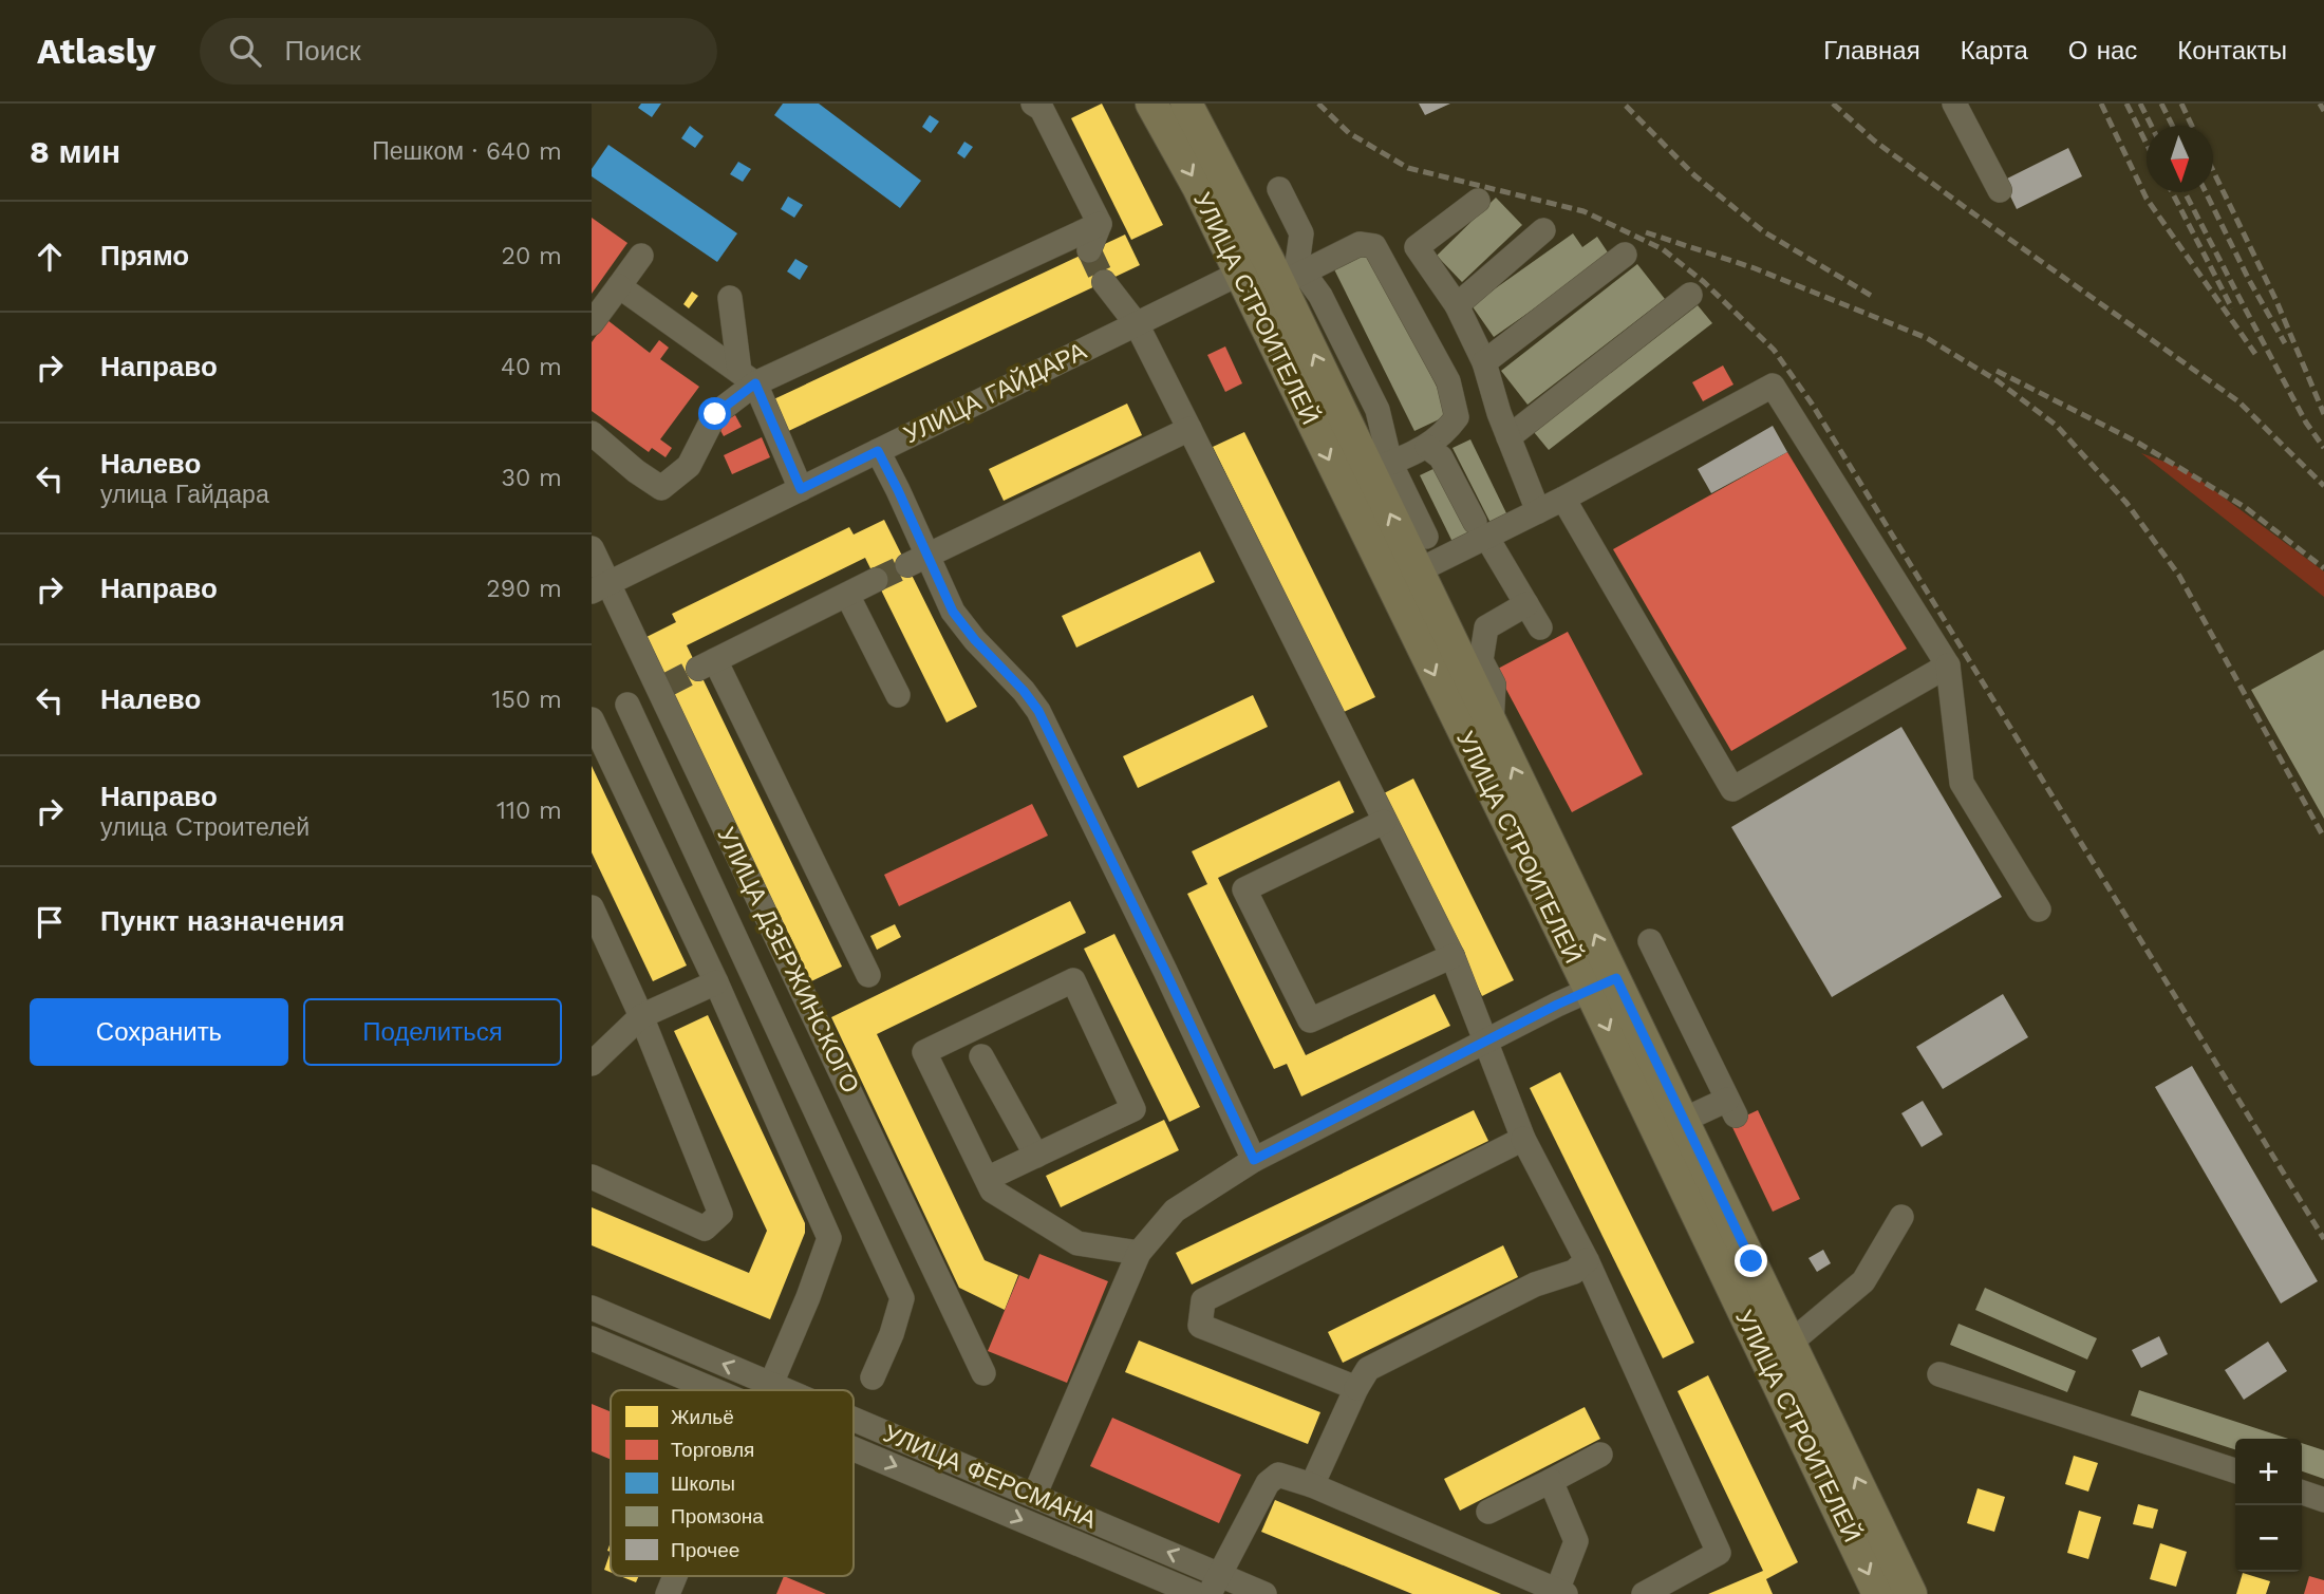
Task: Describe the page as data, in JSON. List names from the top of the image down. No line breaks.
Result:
{"streets":{"main road":["УЛИЦА СТРОИТЕЛЕЙ"],"street":["УЛИЦА ГАЙДАРА","УЛИЦА ДЗЕРЖИНСКОГО","УЛИЦА ФЕРСМАНА"]},"crossings":[["УЛИЦА СТРОИТЕЛЕЙ","УЛИЦА ГАЙДАРА"],["УЛИЦА ГАЙДАРА","УЛИЦА ДЗЕРЖИНСКОГО"]],"legend":["Жильё","Торговля","Школы","Промзона","Прочее"],"north":"bottom","page":{"header":"Atlasly","search":"Поиск","nav":["Главная","Карта","О нас","Контакты"],"heading":["8 мин","Пешком · 640 m"],"list":[["Прямо","20 m"],["Направо","40 m"],["Налево","улица Гайдара","30 m"],["Направо","290 m"],["Налево","150 m"],["Направо","улица Строителей","110 m"],"Пункт назначения"],"buttons":["Сохранить","Поделиться"],"map_buttons":["+","−"]}}
